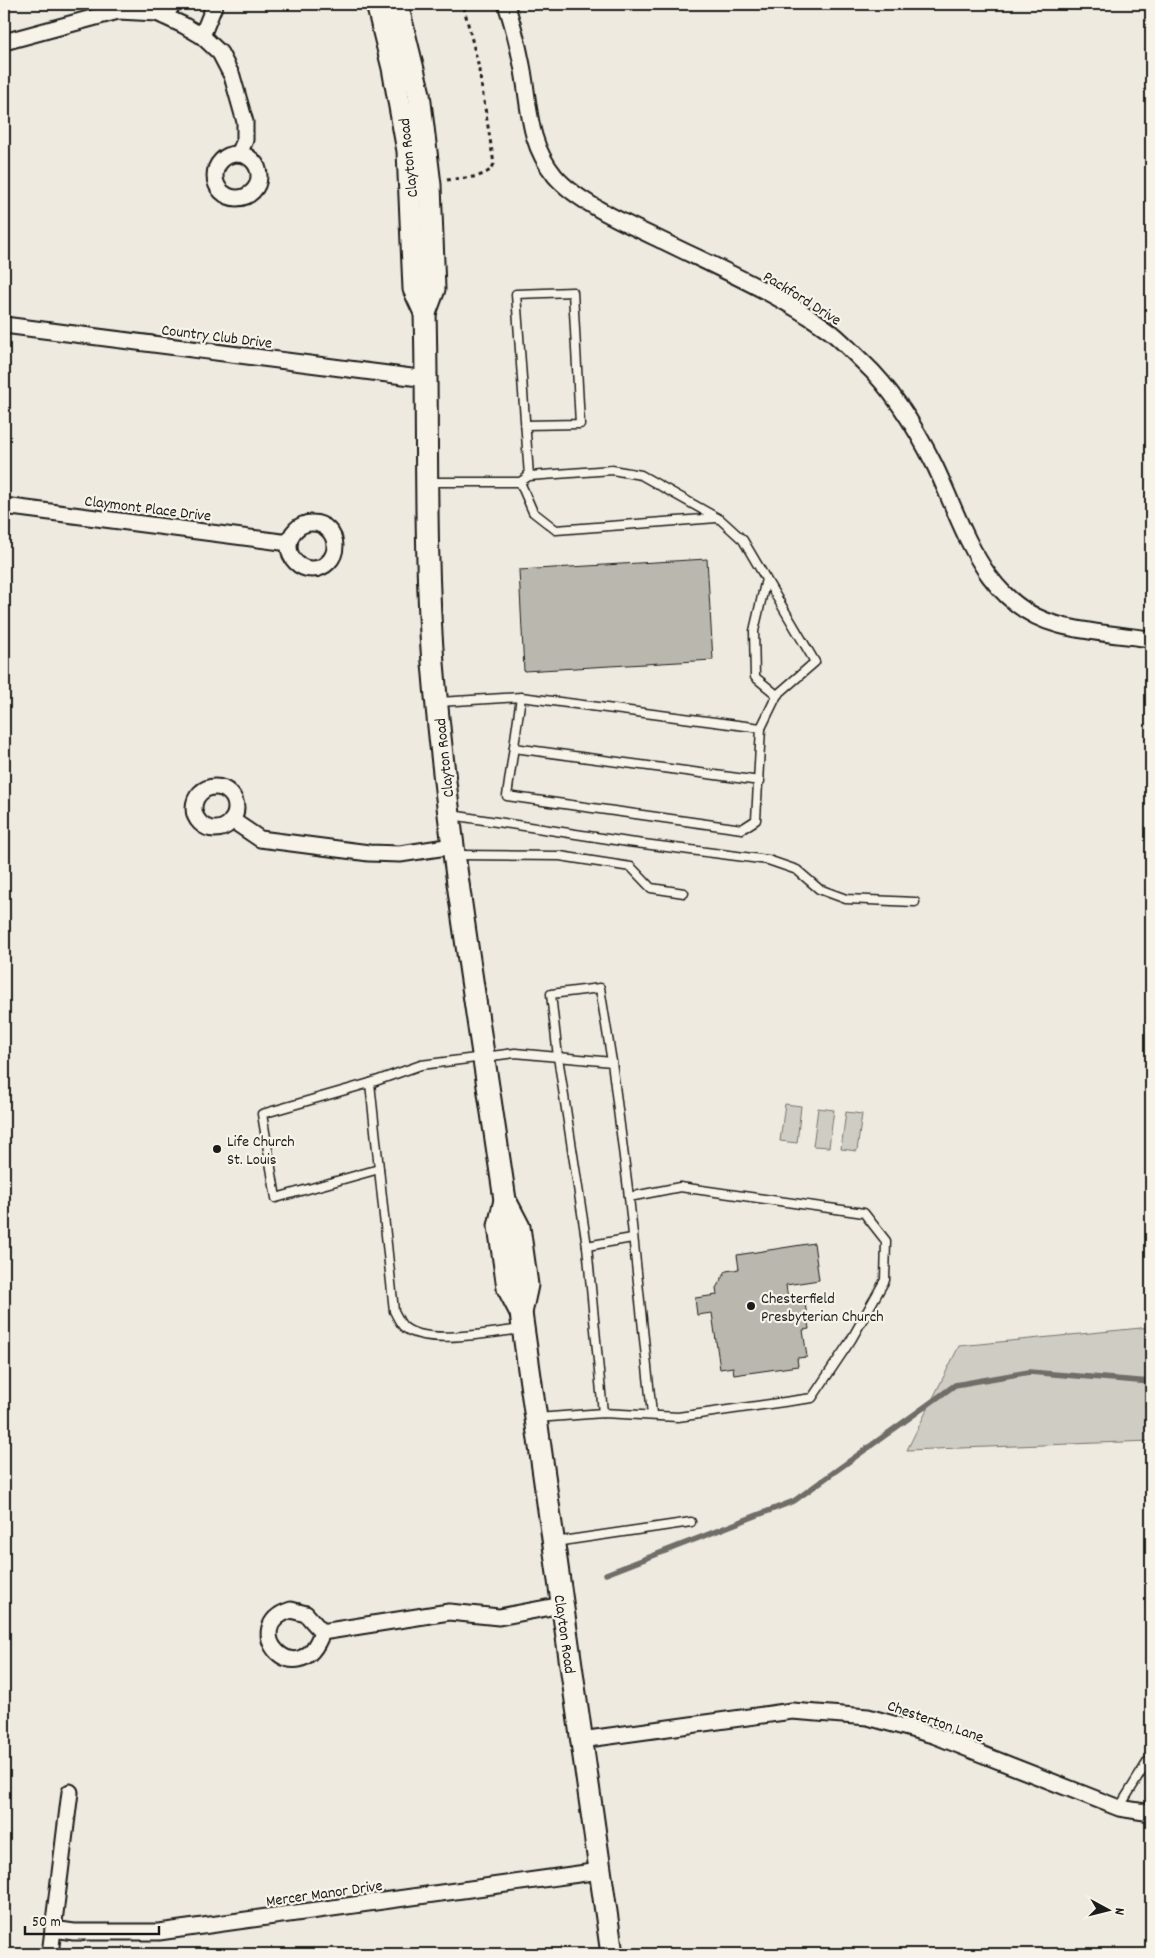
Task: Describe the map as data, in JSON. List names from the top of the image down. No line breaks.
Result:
{"streets":{"main road":["Clayton Road"],"street":["Packford Drive","Country Club Drive","Claymont Place Drive","Chesterton Lane","Mercer Manor Drive"]},"crossings":[["Clayton Road","Country Club Drive"],["Clayton Road","Chesterton Lane"],["Clayton Road","Mercer Manor Drive"]],"places":["Life Church St. Louis","Chesterfield Presbyterian Church"],"scale_bar":"50 m","north":"right"}
